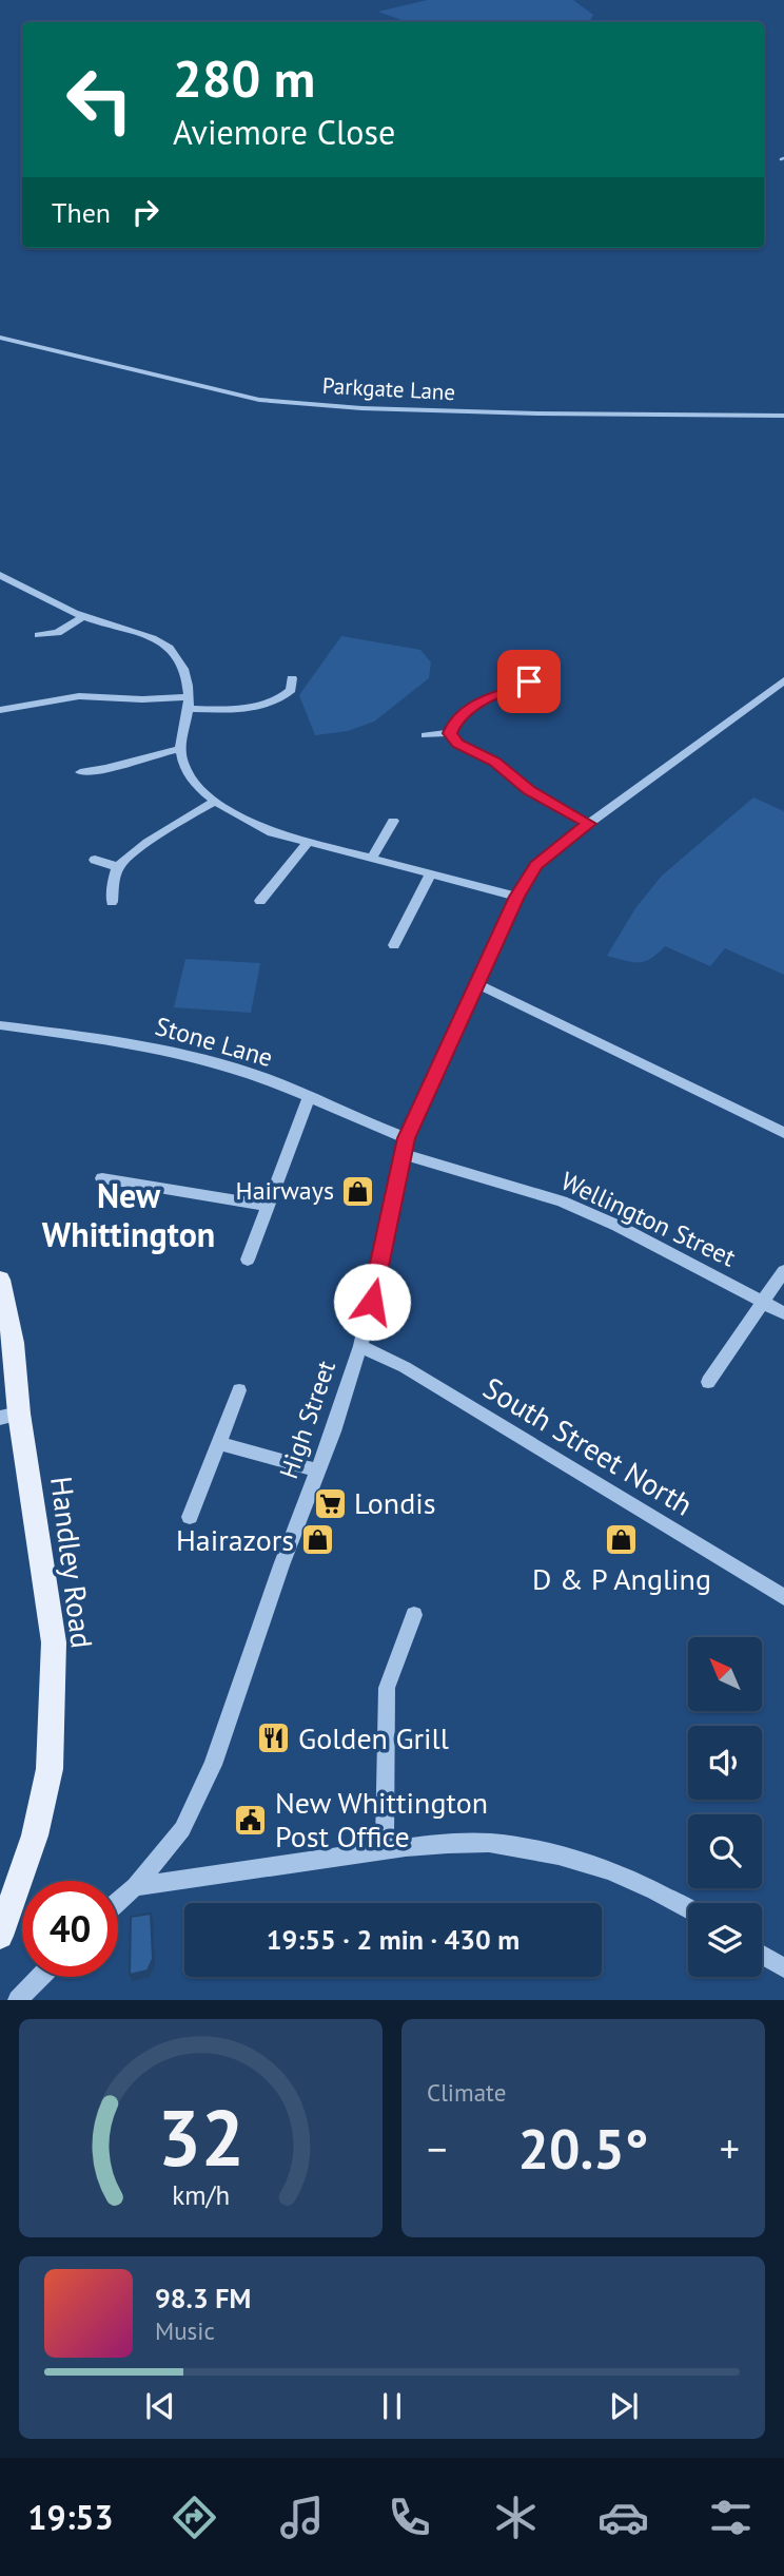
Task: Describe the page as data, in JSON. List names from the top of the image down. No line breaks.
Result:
{"streets":{"main road":["Handley Road"],"street":["Parkgate Lane","Stone Lane","Wellington Street","High Street","South Street North"]},"crossings":[["Stone Lane","Wellington Street"],["Stone Lane","High Street"],["Wellington Street","High Street"],["High Street","South Street North"]],"districts":["New Whittington"],"places":{"shop":["Hairways","Hairazors","D & P Angling"],"supermarket":["Londis"],"restaurant":["Golden Grill"],"public building":["New Whittington Post Office"]},"north":"top left","page":{"turn":["280 m","Aviemore Close"],"then":"Then","limit":"40","trip":"19:55 · 2 min · 430 m","tile":"Climate","heat":["−","20.5°","+"],"song":["98.3 FM","Music"],"tabs":"19:53","gauge":["32","km/h"]}}
